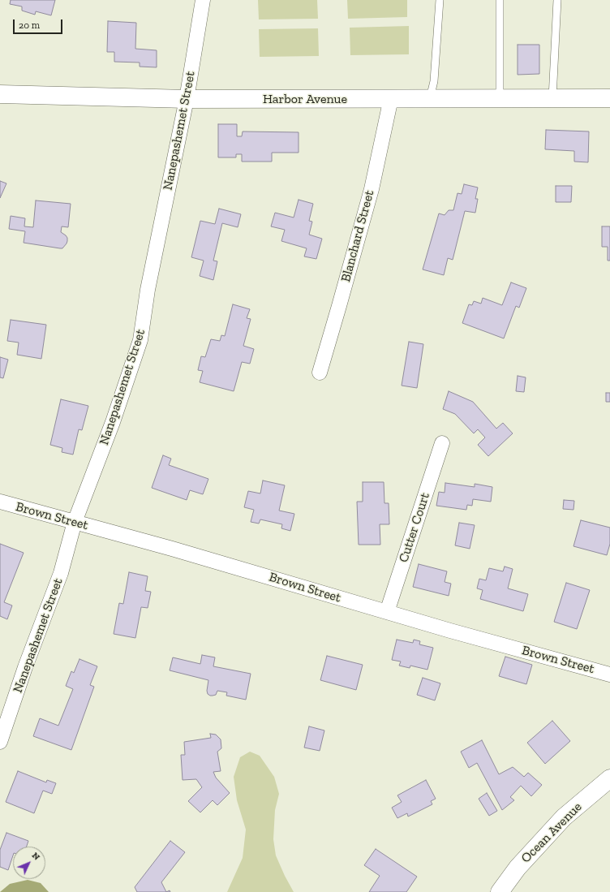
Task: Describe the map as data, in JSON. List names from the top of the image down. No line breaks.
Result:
{"streets":{"main road":["Harbor Avenue","Ocean Avenue"],"street":["Nanepashemet Street","Blanchard Street","Brown Street","Cutter Court"]},"crossings":[["Harbor Avenue","Nanepashemet Street"],["Harbor Avenue","Blanchard Street"],["Nanepashemet Street","Brown Street"],["Brown Street","Cutter Court"]],"scale_bar":"20 m","north":"top right"}
